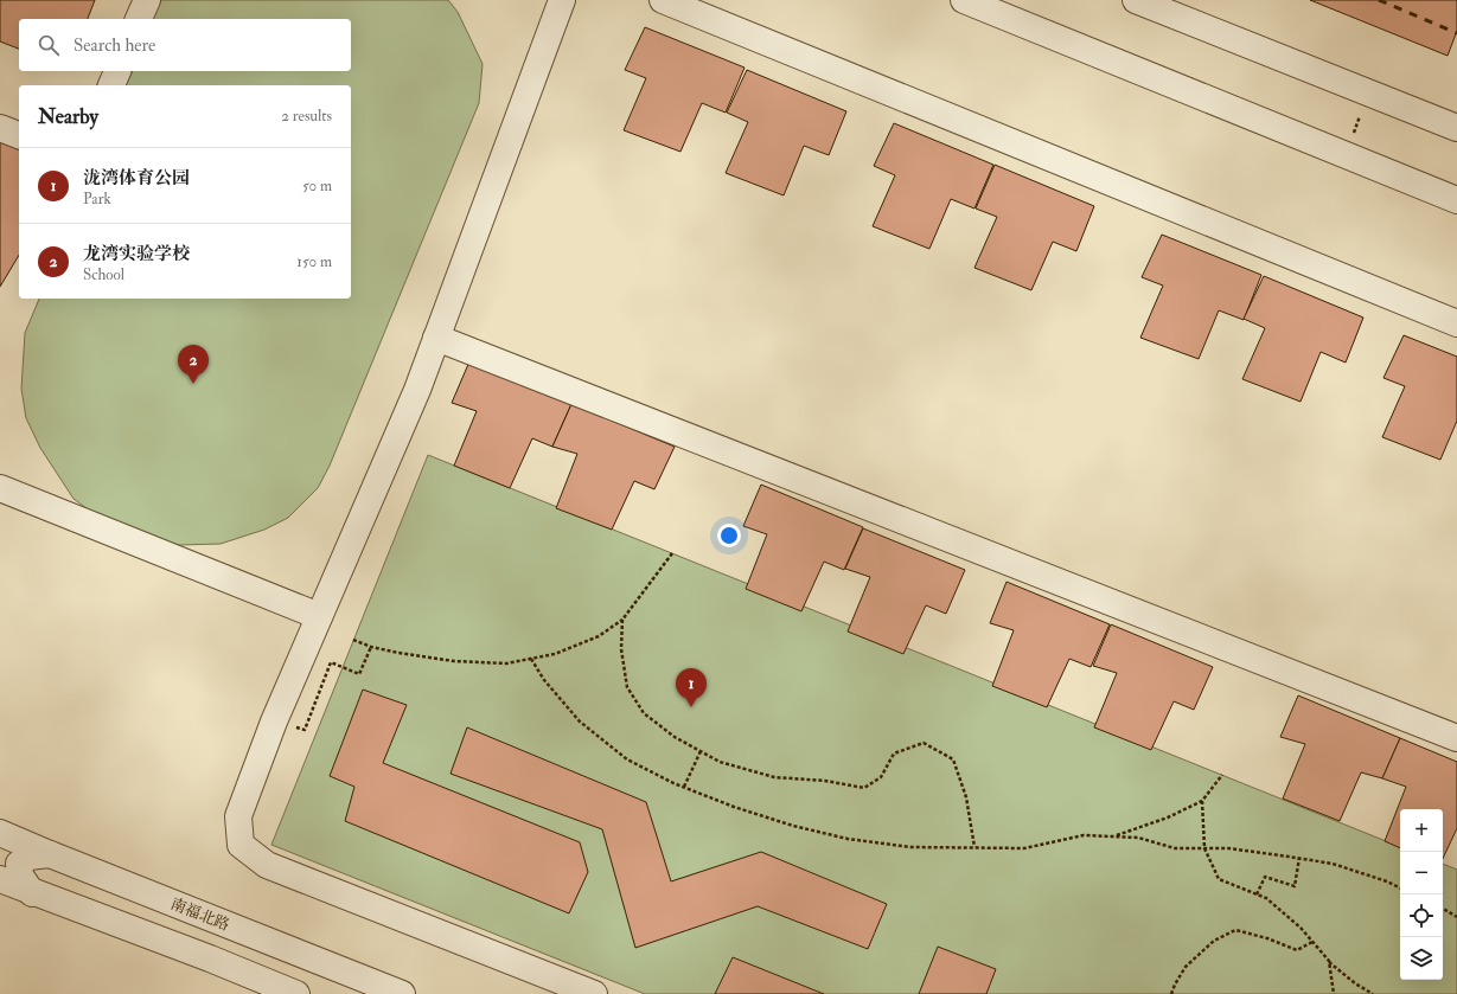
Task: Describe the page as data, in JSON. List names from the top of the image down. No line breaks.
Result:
{"streets":{"street":["南福北路"]},"page":{"search":"Search here","heading":["Nearby","2 results"],"list":[{"mark":"1","name":"泷湾体育公园","note":"Park","value":"50 m"},{"mark":"2","name":"龙湾实验学校","note":"School","value":"150 m"}],"pins":["2","1"],"map_buttons":["+","−"]}}
